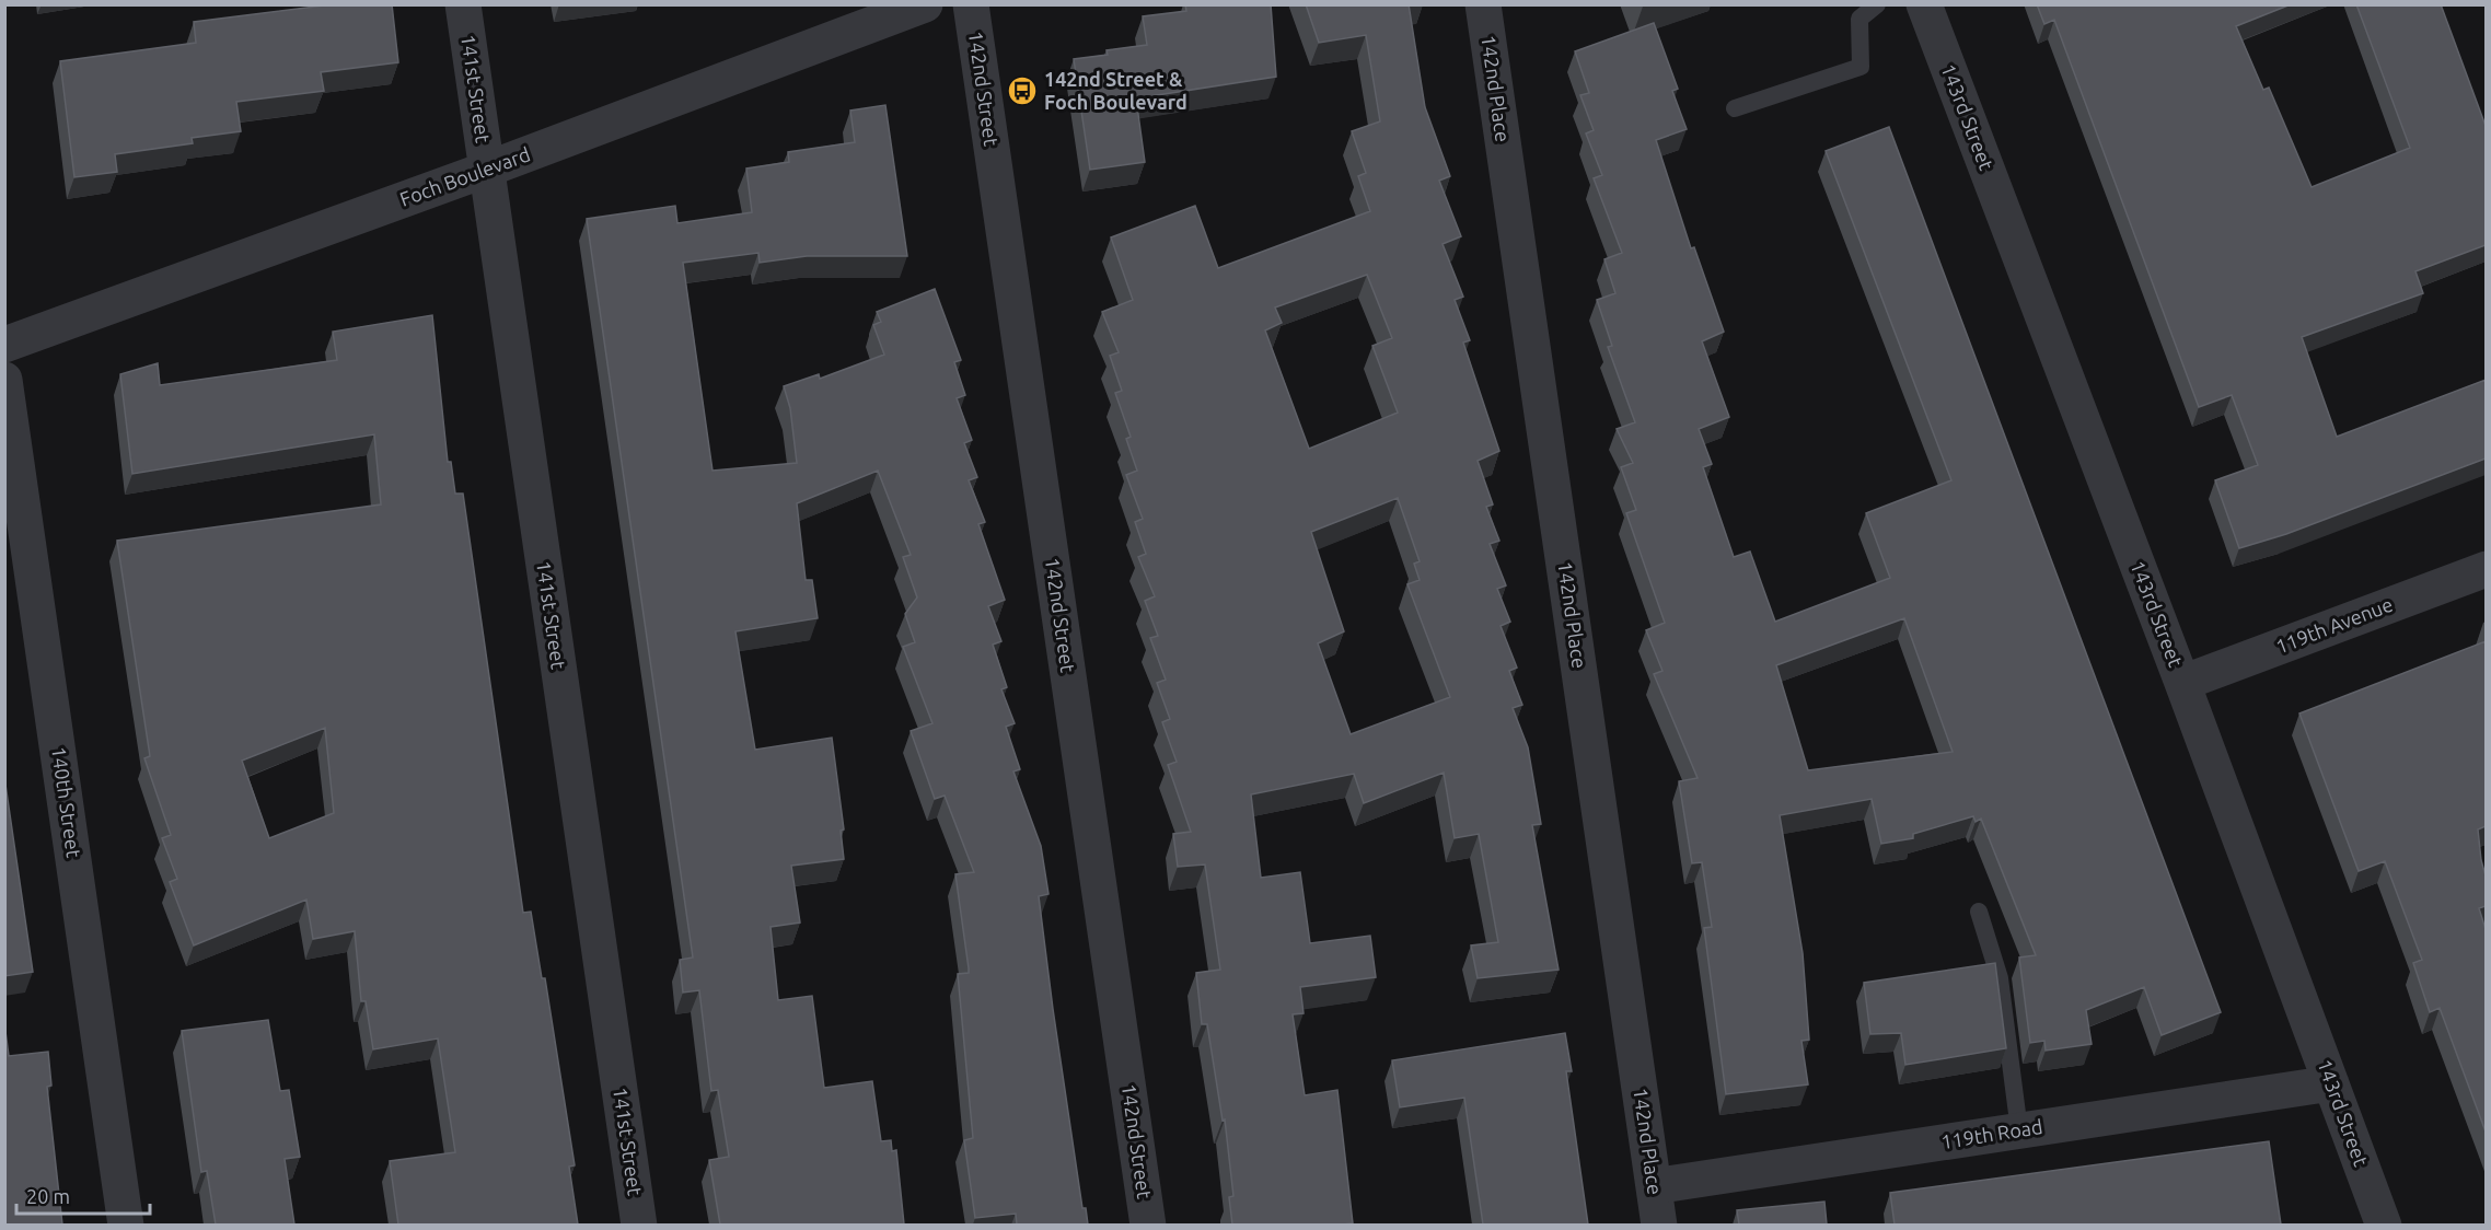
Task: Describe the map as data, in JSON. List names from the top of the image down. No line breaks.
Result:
{"streets":{"street":["141st Street","142nd Street","142nd Place","143rd Street","Foch Boulevard","119th Avenue","140th Street","119th Road"]},"crossings":[["141st Street","Foch Boulevard"],["142nd Place","119th Road"],["143rd Street","119th Avenue"],["143rd Street","119th Road"]],"places":{"bus stop":["142nd Street & Foch Boulevard"]},"scale_bar":"20 m"}
